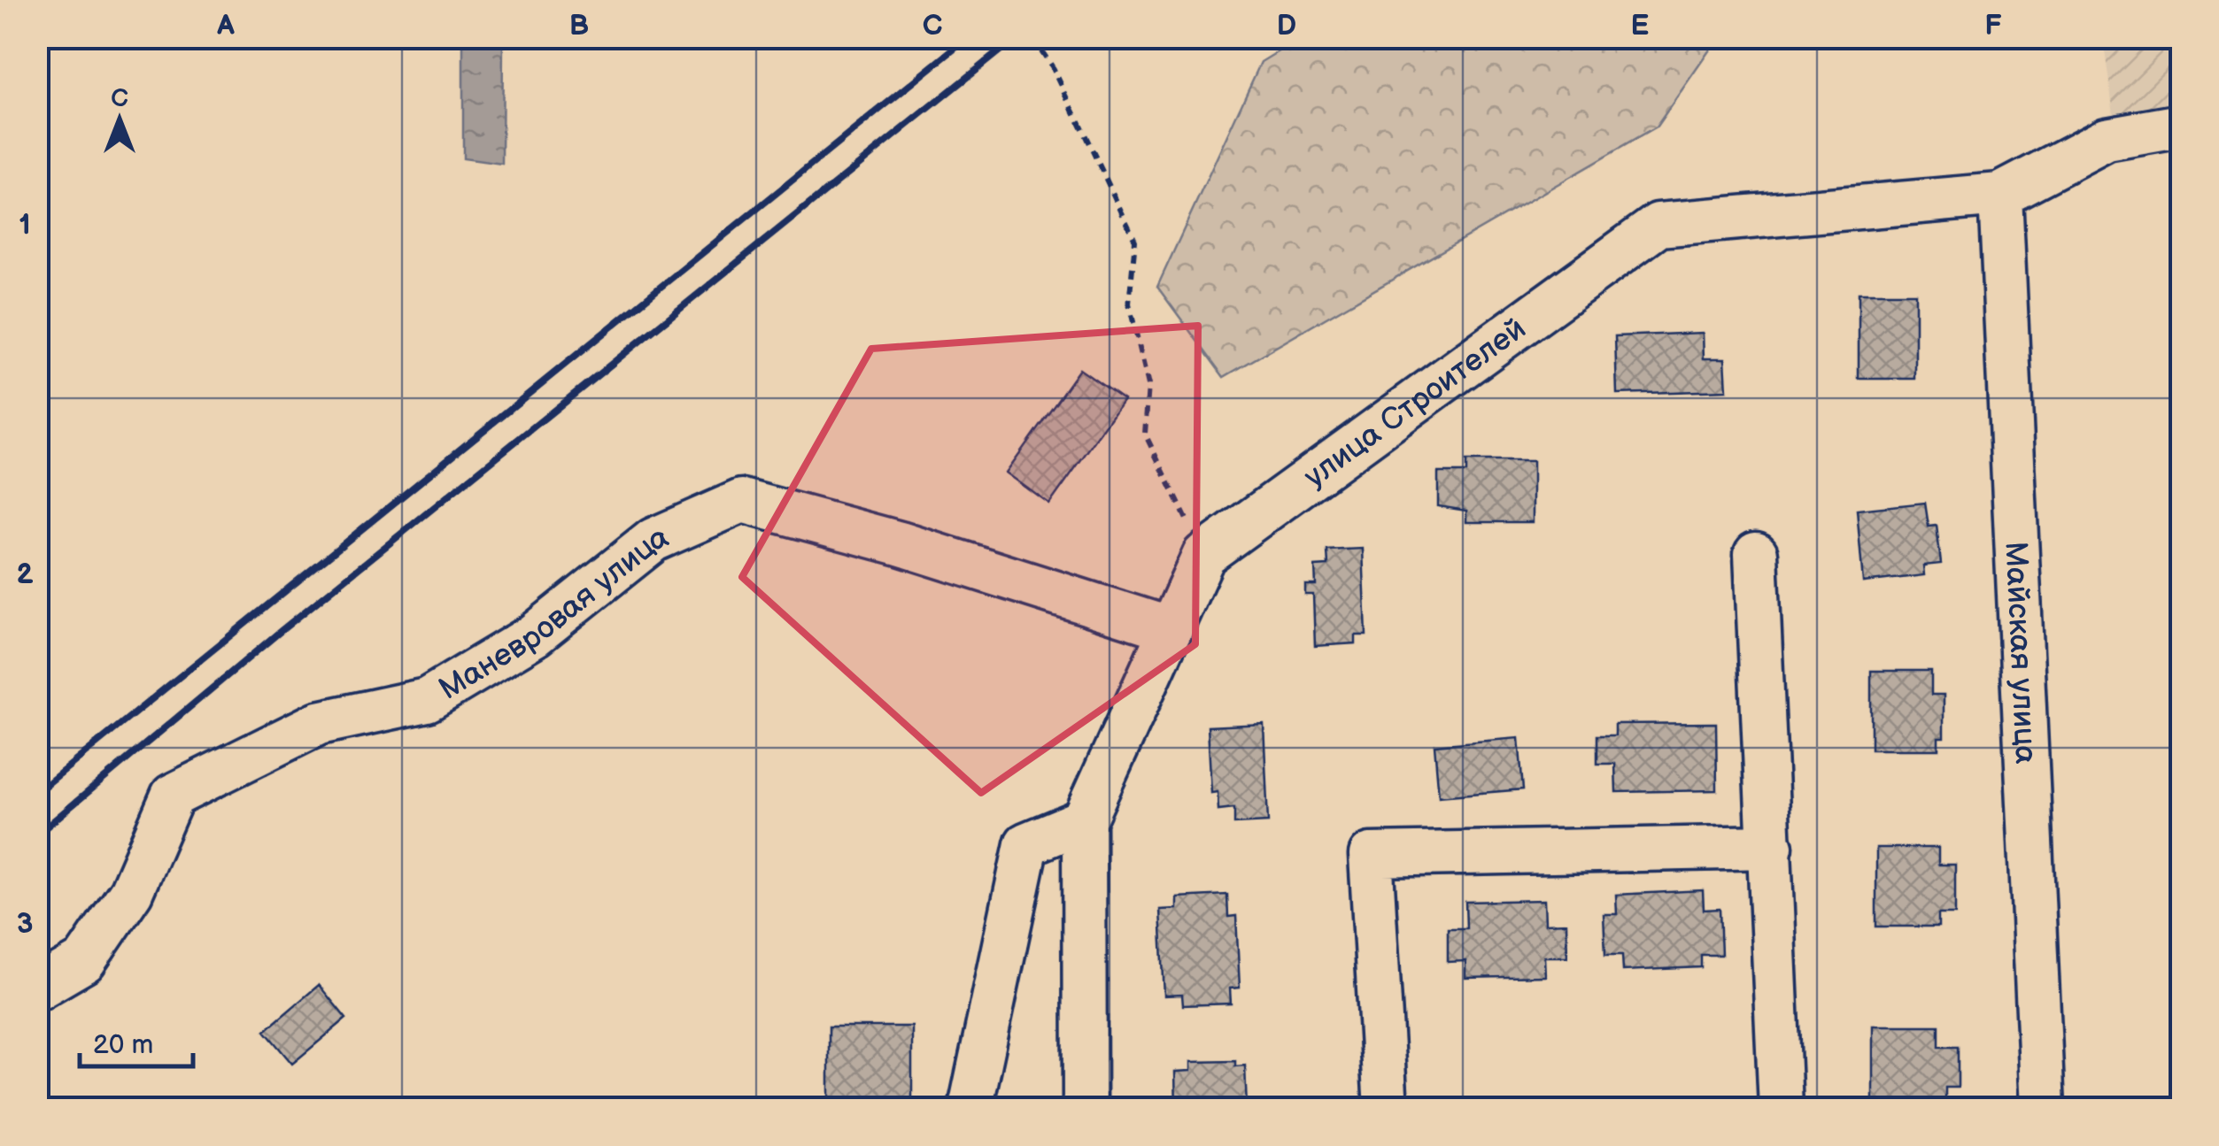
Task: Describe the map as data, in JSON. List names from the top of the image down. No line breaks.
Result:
{"streets":{"street":["улица Строителей","Маневровая улица","Майская улица"]},"crossings":[["улица Строителей","Маневровая улица"],["улица Строителей","Майская улица"]],"scale_bar":"20 m","north":"top","grid":{"columns":["A","B","C","D","E","F"],"rows":["1","2","3"]}}
